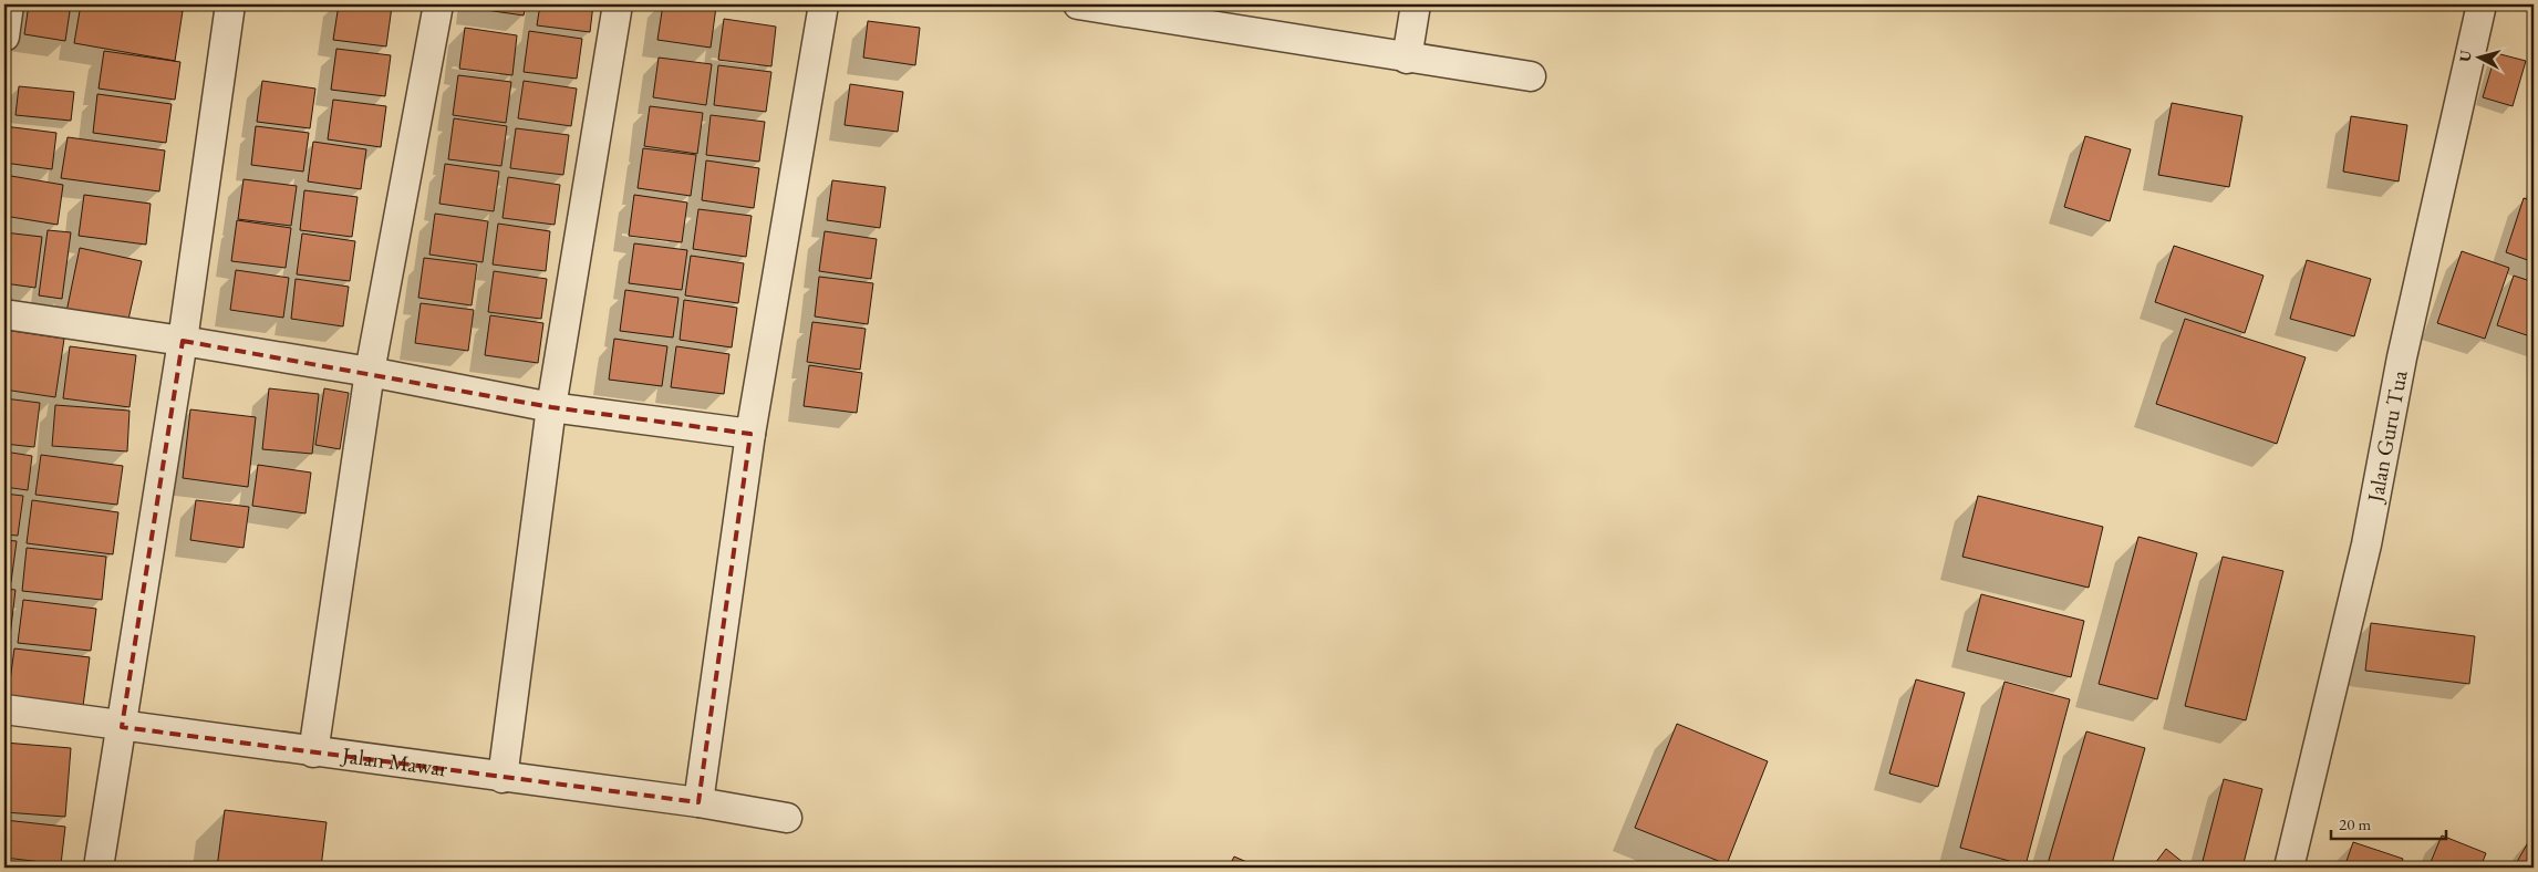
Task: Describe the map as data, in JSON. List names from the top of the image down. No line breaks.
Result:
{"streets":{"street":["Jalan Guru Tua","Jalan Mawar"]},"scale_bar":"20 m","north":"left"}
